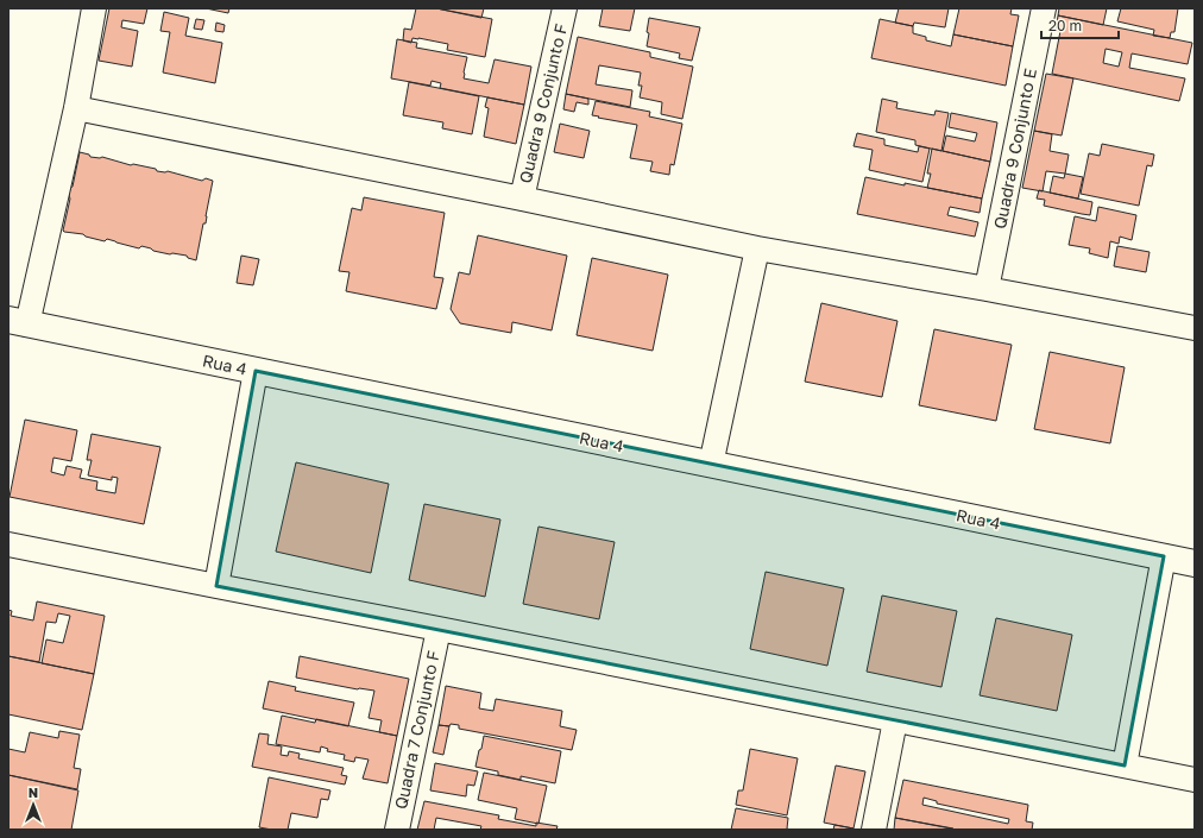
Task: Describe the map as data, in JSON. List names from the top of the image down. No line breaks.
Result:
{"streets":{"street":["Quadra 9 Conjunto F","Quadra 9 Conjunto E","Rua 4","Quadra 7 Conjunto F"]},"scale_bar":"20 m","north":"top"}
